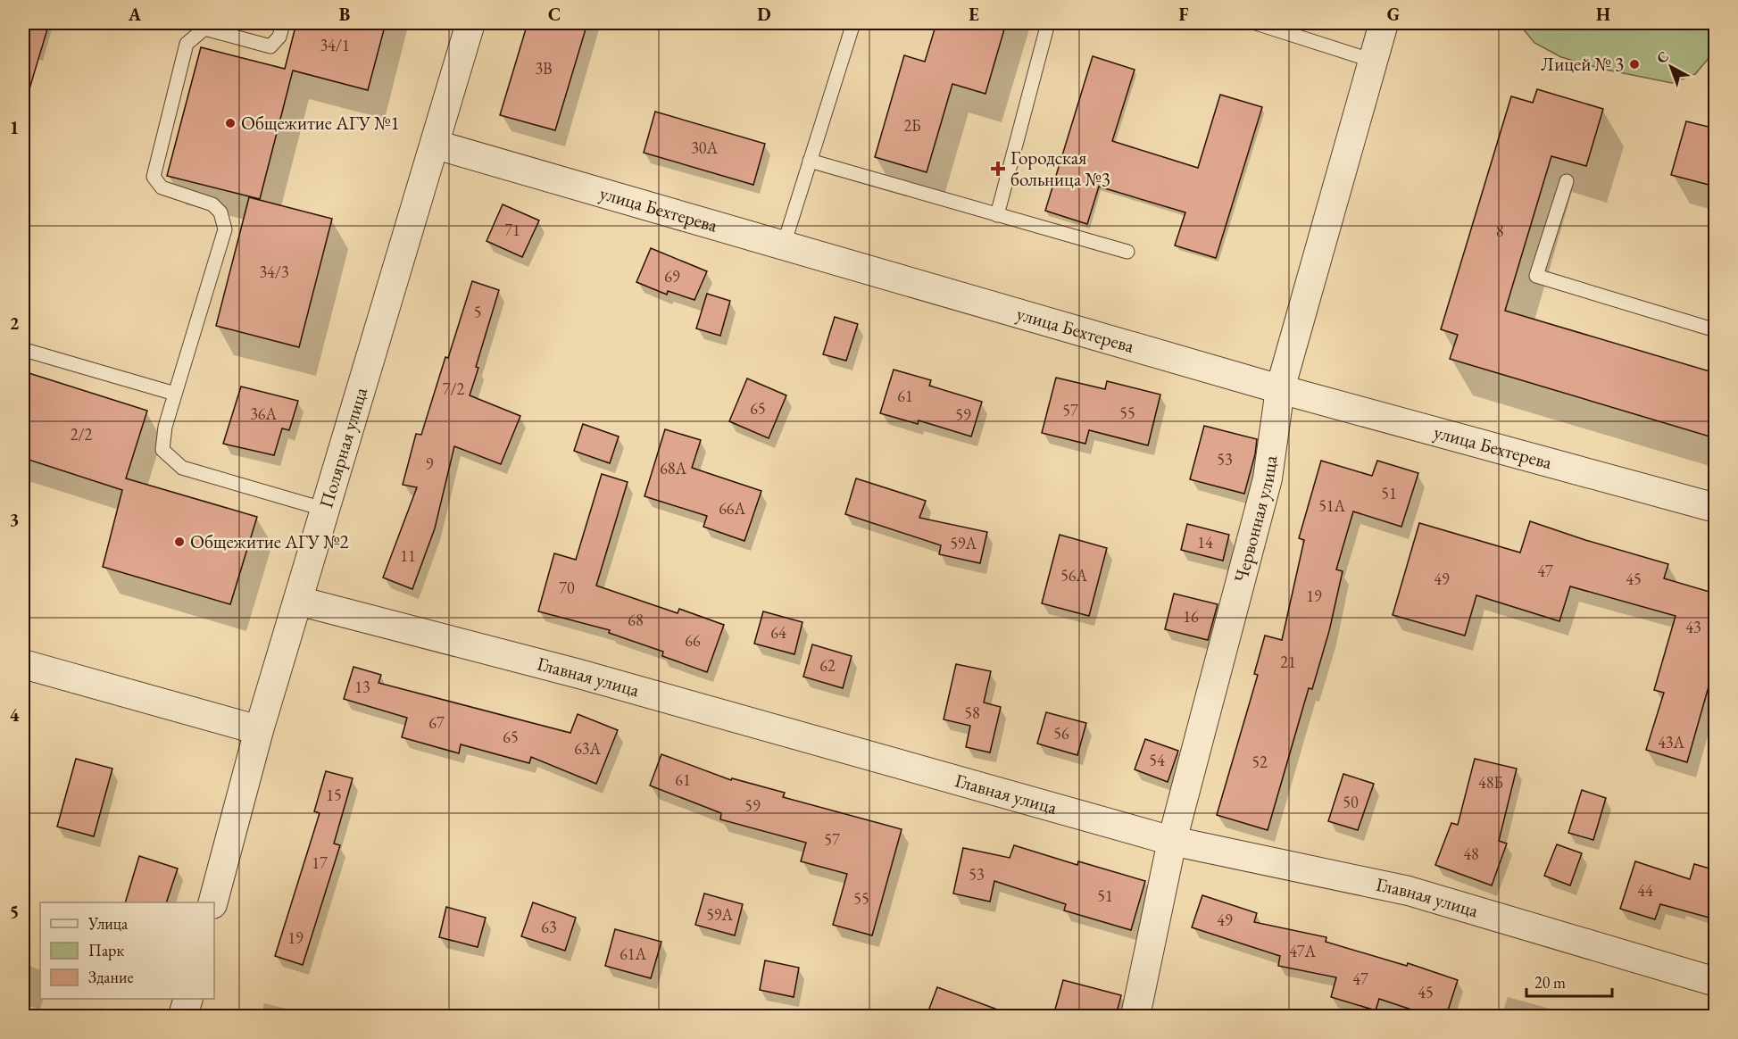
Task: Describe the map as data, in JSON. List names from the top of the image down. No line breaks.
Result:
{"streets":{"street":["улица Бехтерева","Полярная улица","Червонная улица","Главная улица"]},"crossings":[["улица Бехтерева","Полярная улица"],["улица Бехтерева","Червонная улица"],["Полярная улица","Главная улица"],["Червонная улица","Главная улица"]],"places":{"other":["Лицей № 3","Общежитие АГУ №1","Общежитие АГУ №2"],"health":["Городская больница №3"]},"house_numbers":["34/1","3В","2Б","30А","71","8","34/3","69","5","7/2","61","65","57","55","36А","59","2/2","53","9","68А","51","51А","66А","14","59А","11","47","56А","49","45","70","19","16","68","43","64","66","21","62","13","58","67","56","65","43А","63А","54","52","61","48Б","15","50","59","57","48","17","53","44","51","55","59А","49","63","19","47А","61А","47","45"],"legend":["Улица","Парк","Здание"],"scale_bar":"20 m","north":"top left","grid":{"columns":["A","B","C","D","E","F","G","H"],"rows":["1","2","3","4","5"]}}
